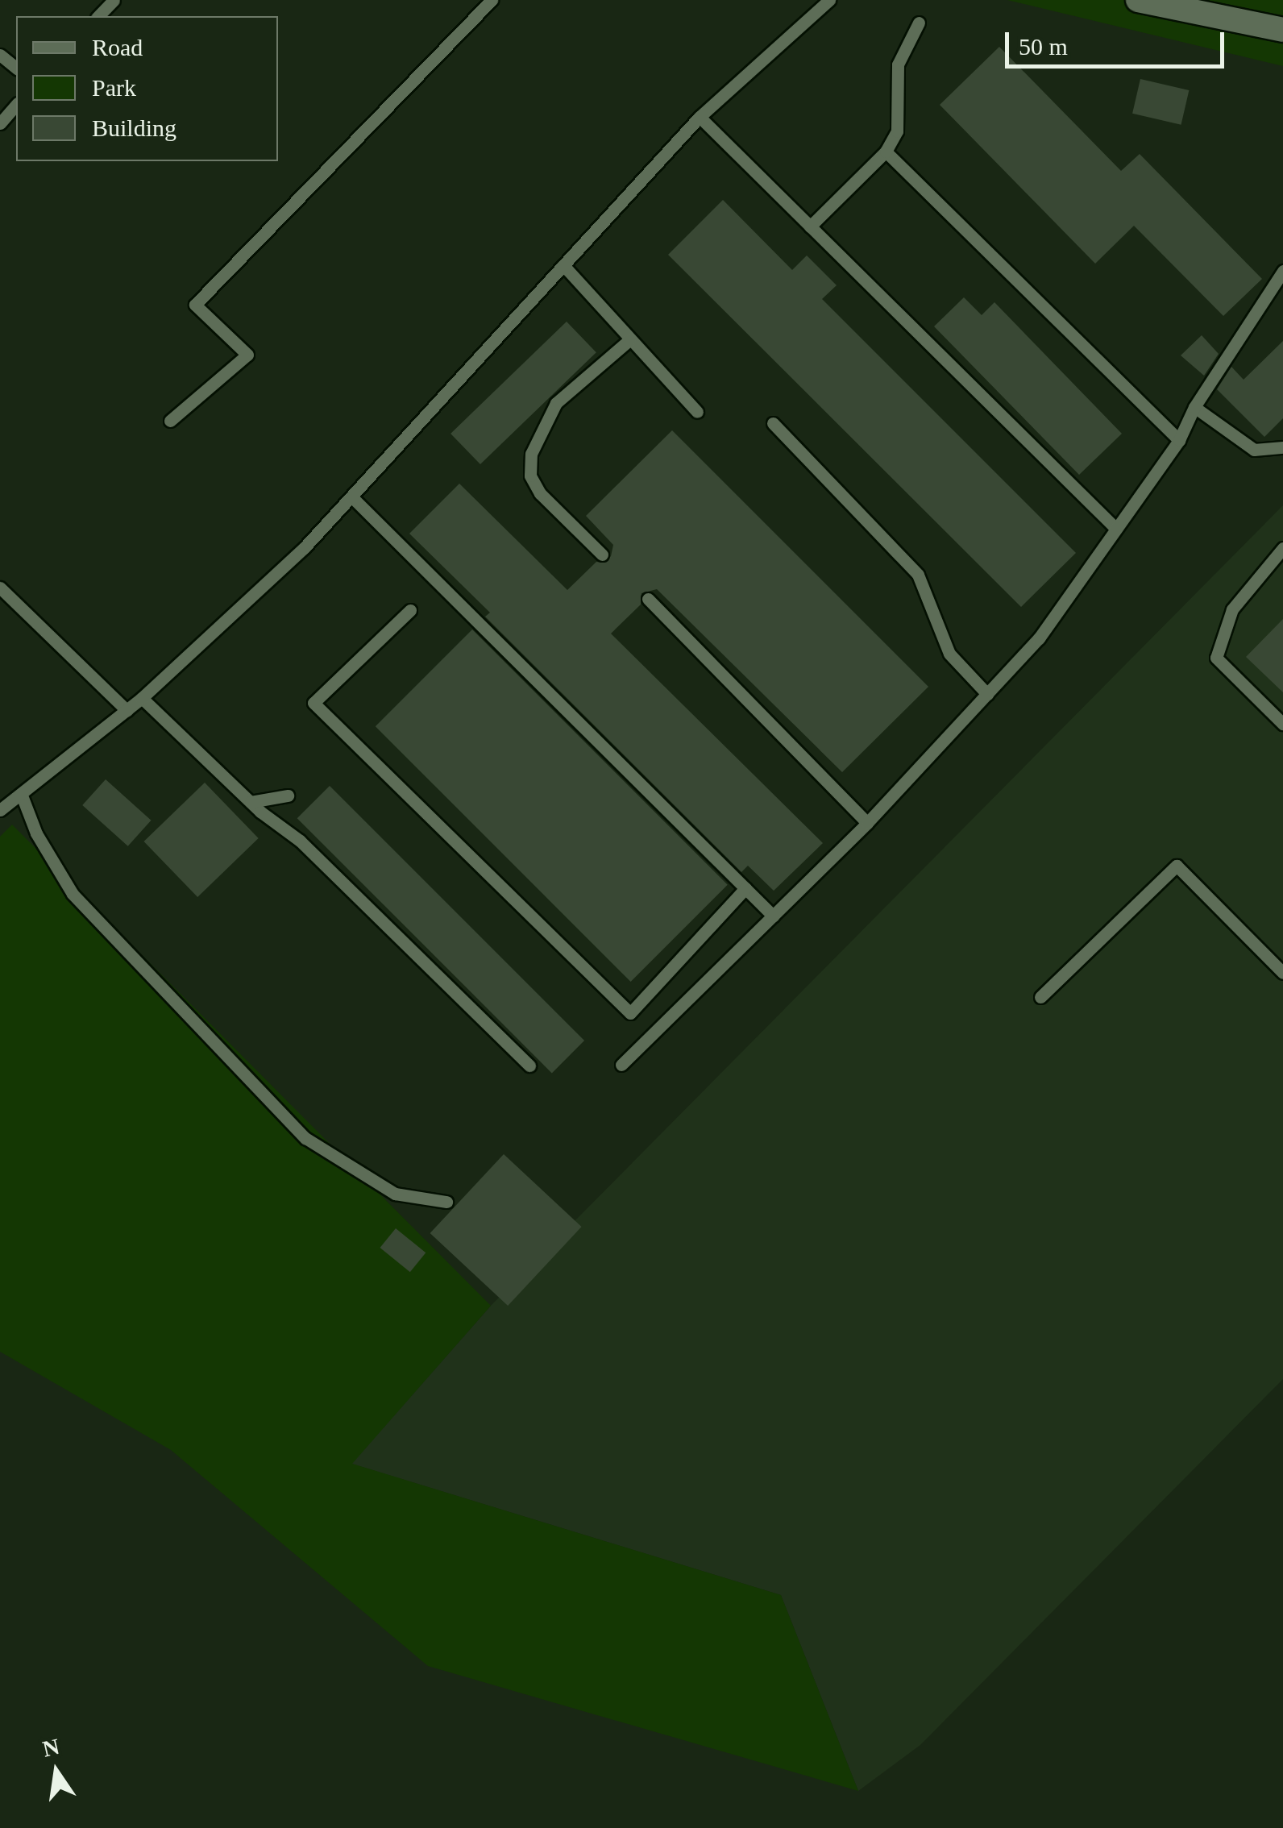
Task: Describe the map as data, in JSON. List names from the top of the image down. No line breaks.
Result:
{"legend":["Road","Park","Building"],"scale_bar":"50 m","north":"top"}
